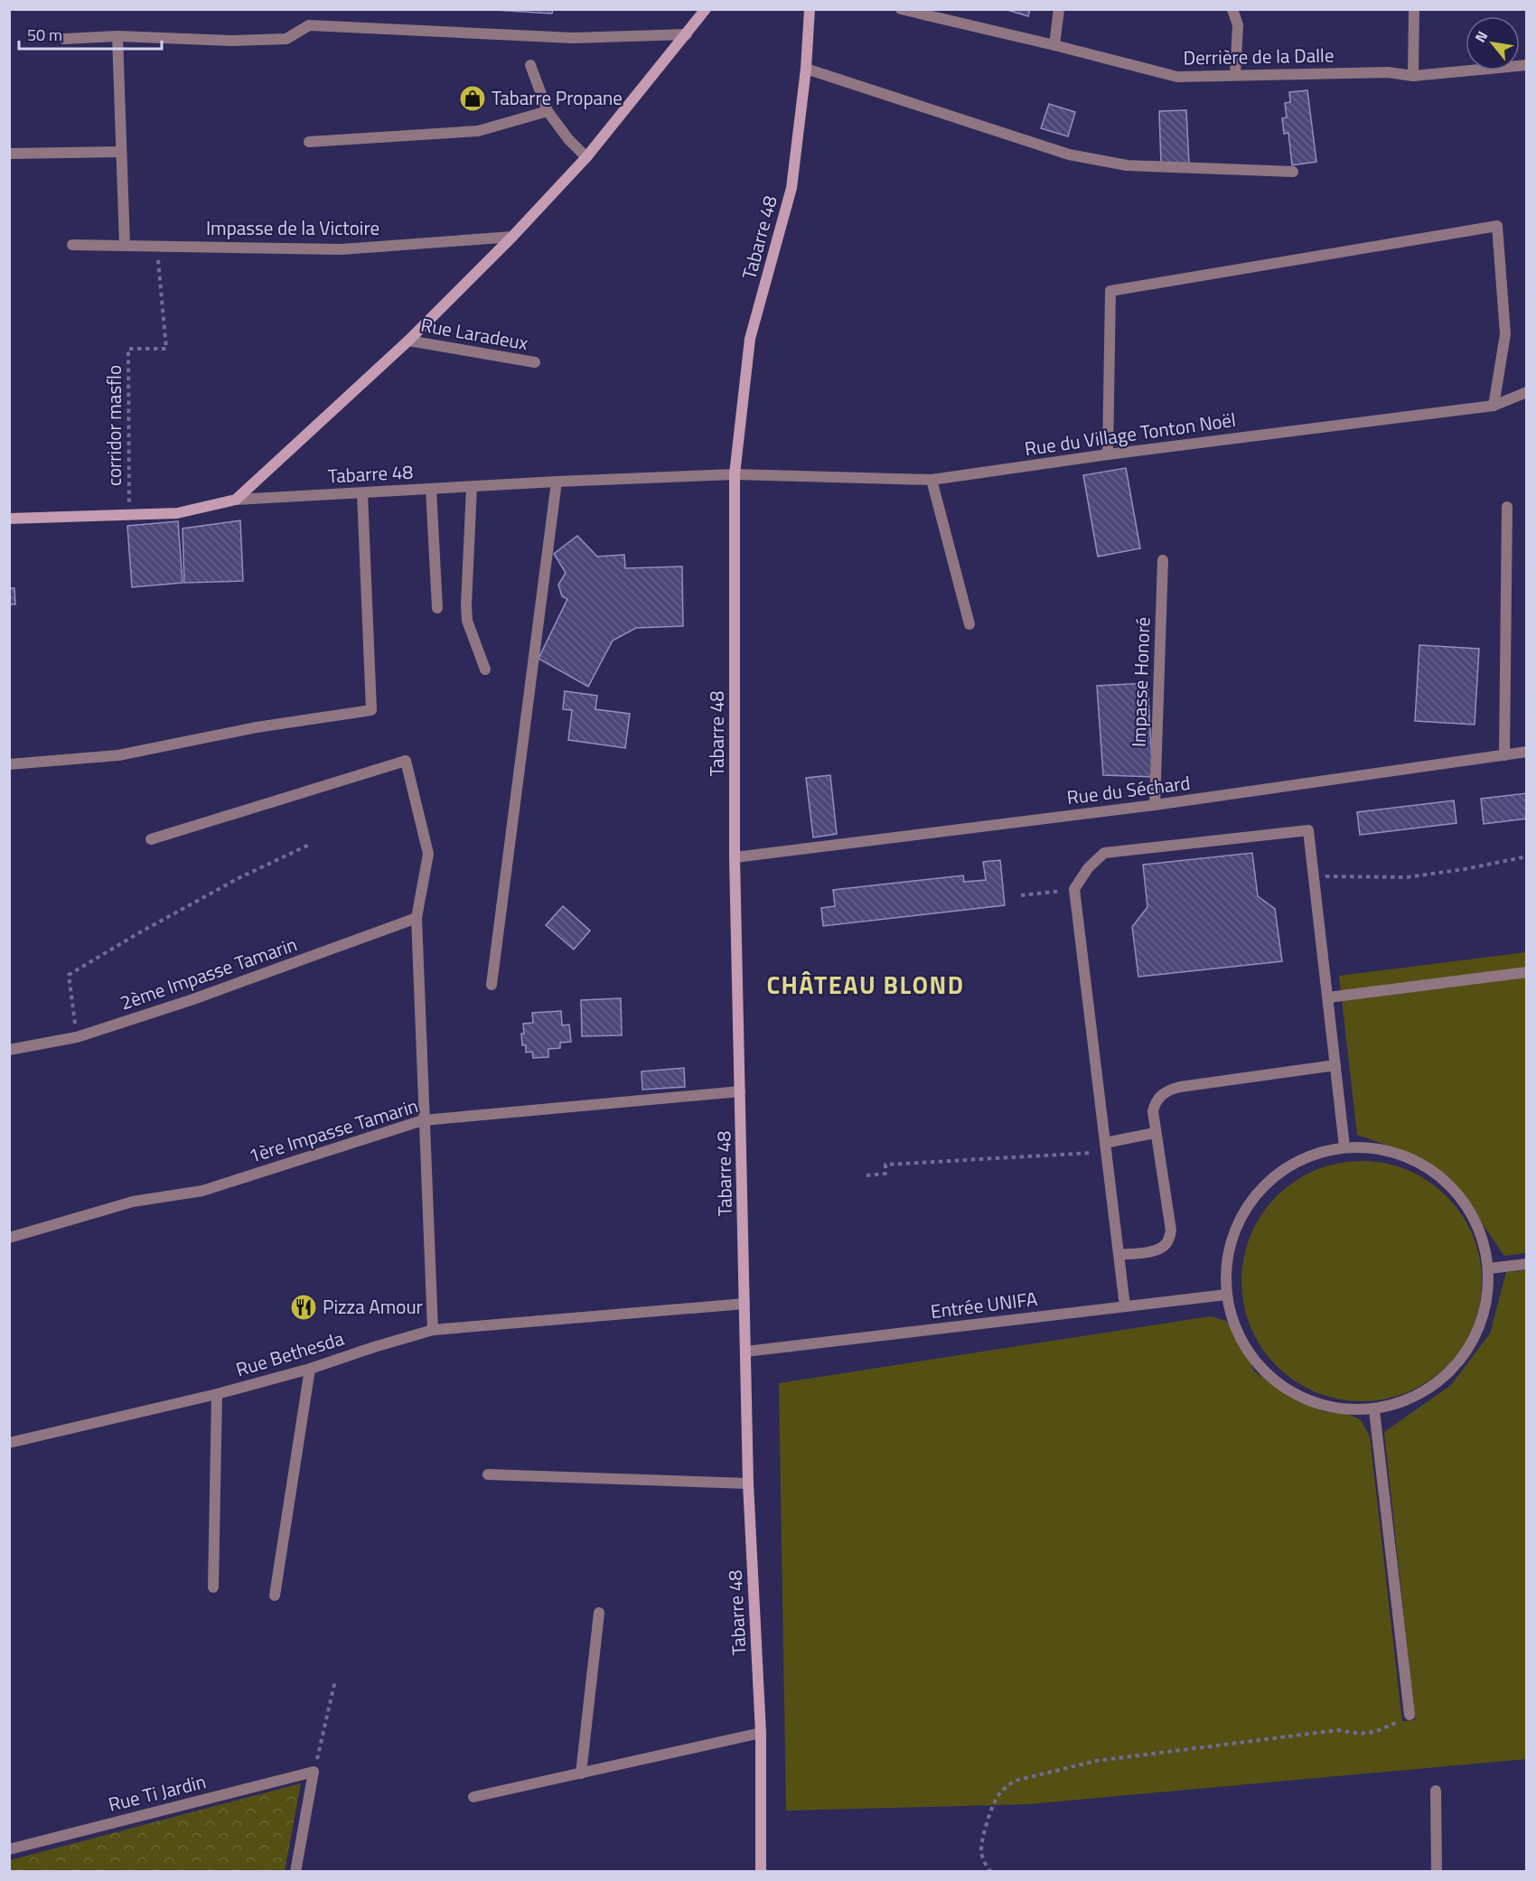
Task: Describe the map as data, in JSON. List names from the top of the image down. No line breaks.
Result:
{"streets":{"street":["Derrière de la Dalle","Impasse de la Victoire","Tabarre 48","Rue Laradeux","Rue du Village Tonton Noël","Impasse Honoré","Rue du Séchard","2ème Impasse Tamarin","1ère Impasse Tamarin","Entrée UNIFA","Rue Bethesda","Rue Ti Jardin"],"path":["corridor masflo"]},"crossings":[["Impasse de la Victoire","corridor masflo"],["Tabarre 48","Rue du Village Tonton Noël"],["Tabarre 48","Rue du Séchard"],["Tabarre 48","1ère Impasse Tamarin"],["Tabarre 48","Entrée UNIFA"],["Tabarre 48","Rue Bethesda"],["Impasse Honoré","Rue du Séchard"]],"districts":["CHÂTEAU BLOND"],"places":{"shop":["Tabarre Propane"],"restaurant":["Pizza Amour"]},"scale_bar":"50 m","north":"top left"}
